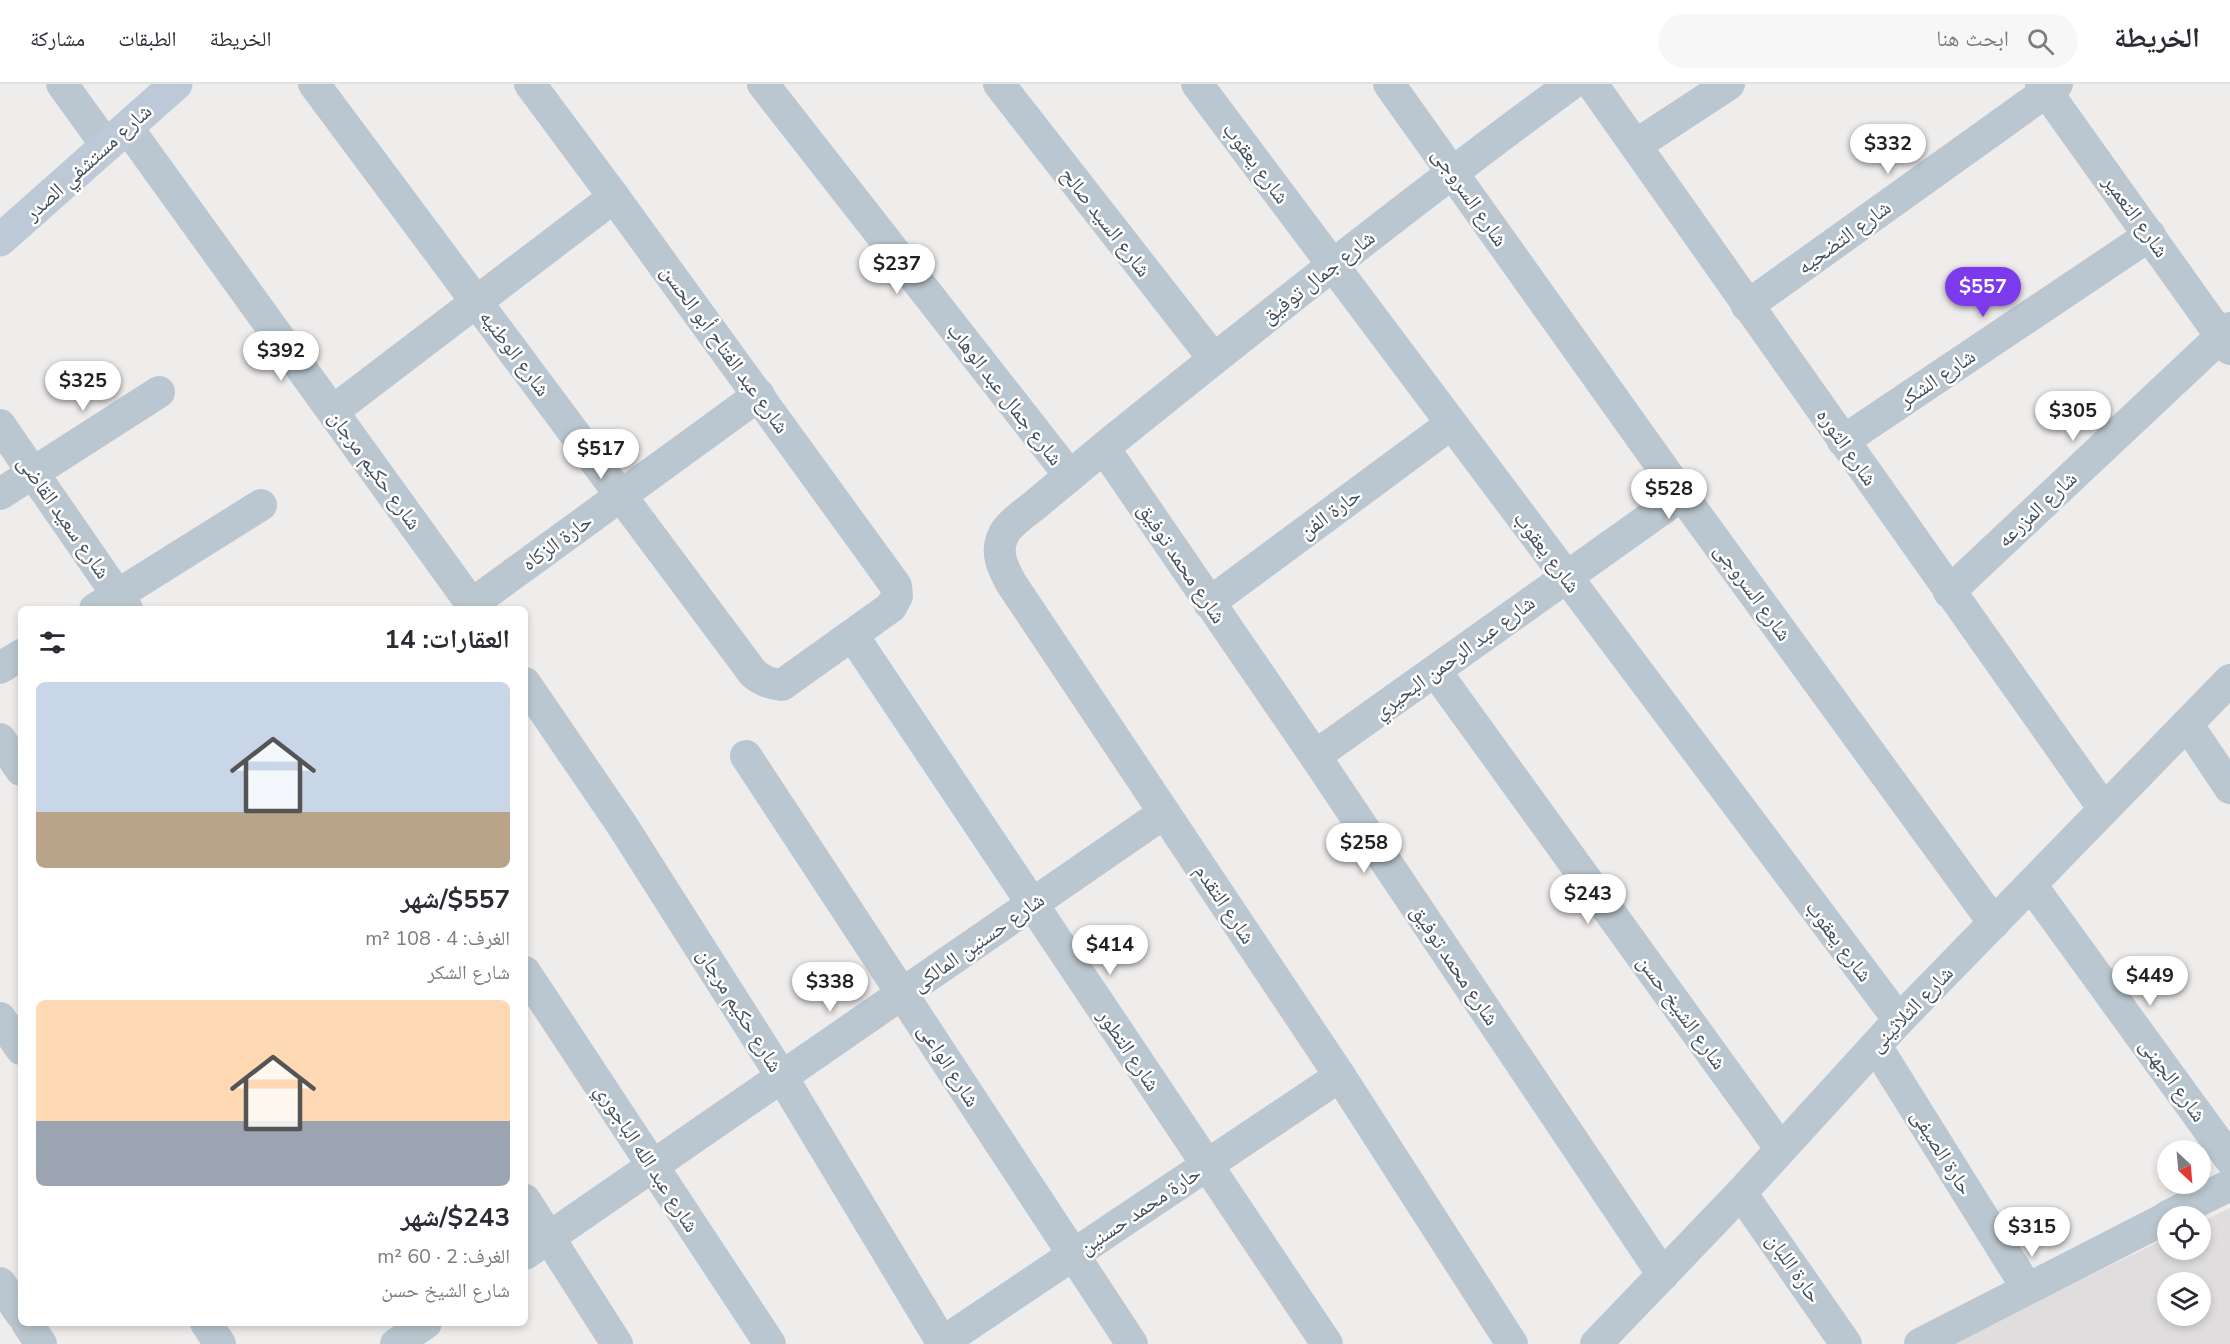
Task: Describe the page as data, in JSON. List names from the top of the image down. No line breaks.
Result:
{"streets":{"street":["شارع مستشفي الصدر","شارع يعقوب","شارع السروجى","شارع التعمير","شارع السيد صالح","شارع التضحيه","شارع جمال توفيق","شارع عبد الفتاح أبو الحسن","شارع الوطنيه","شارع الشكر","شارع جمال عبد الوهاب","شارع الثوره","شارع حكيم مرجان","شارع المزرعه","حارة الفن","شارع سعيد القاضى","حارة الزكاه","شارع محمد توفيق","شارع عبد الرحمن البحيري","شارع التقدم","شارع حسنين المالكى","شارع الثلاثينى","شارع الشيخ حسن","شارع التطور","شارع الواعى","شارع الجهنى","حارة الصيفى","شارع عبد الله الباجوري","حارة محمد حسنين","حارة اللبان"]},"crossings":[["شارع مستشفي الصدر","شارع حكيم مرجان"],["شارع يعقوب","شارع جمال توفيق"],["شارع يعقوب","حارة الفن"],["شارع يعقوب","شارع عبد الرحمن البحيري"],["شارع يعقوب","شارع الثلاثينى"],["شارع السروجى","شارع جمال توفيق"],["شارع السروجى","شارع عبد الرحمن البحيري"],["شارع السروجى","شارع الثلاثينى"],["شارع التعمير","شارع التضحيه"],["شارع التعمير","شارع الشكر"],["شارع التعمير","شارع المزرعه"],["شارع السيد صالح","شارع جمال توفيق"],["شارع التضحيه","شارع الثوره"],["شارع جمال توفيق","شارع جمال عبد الوهاب"],["شارع جمال توفيق","شارع محمد توفيق"],["شارع جمال توفيق","شارع التقدم"],["شارع عبد الفتاح أبو الحسن","شارع الوطنيه"],["شارع عبد الفتاح أبو الحسن","حارة الزكاه"],["شارع الوطنيه","حارة الزكاه"],["شارع الوطنيه","شارع التطور"],["شارع الشكر","شارع الثوره"],["شارع جمال عبد الوهاب","شارع التقدم"],["شارع الثوره","شارع المزرعه"],["شارع الثوره","شارع الثلاثينى"],["شارع حكيم مرجان","شارع حسنين المالكى"],["شارع حكيم مرجان","حارة محمد حسنين"],["حارة الفن","شارع محمد توفيق"],["شارع محمد توفيق","شارع عبد الرحمن البحيري"],["شارع محمد توفيق","شارع الثلاثينى"],["شارع عبد الرحمن البحيري","شارع الشيخ حسن"],["شارع التقدم","شارع حسنين المالكى"],["شارع التقدم","حارة محمد حسنين"],["شارع حسنين المالكى","شارع التطور"],["شارع حسنين المالكى","شارع الواعى"],["شارع حسنين المالكى","شارع عبد الله الباجوري"],["شارع الثلاثينى","شارع الشيخ حسن"],["شارع الثلاثينى","شارع الجهنى"],["شارع الثلاثينى","حارة الصيفى"],["شارع الثلاثينى","حارة اللبان"],["شارع التطور","حارة محمد حسنين"],["شارع الواعى","حارة محمد حسنين"]],"north":"bottom right","page":{"header":"الخريطة","search":"ابحث هنا","nav":["الخريطة","الطبقات","مشاركة"],"price":["$332","$237","$557","$392","$325","$305","$517","$528","$258","$243","$414","$449","$338","$315"],"heading":"العقارات: 14","list":[{"name":"$557/شهر","note":"الغرف: 4 · 108 m² · شارع الشكر"},{"name":"$243/شهر","note":"الغرف: 2 · 60 m² · شارع الشيخ حسن"}]}}
